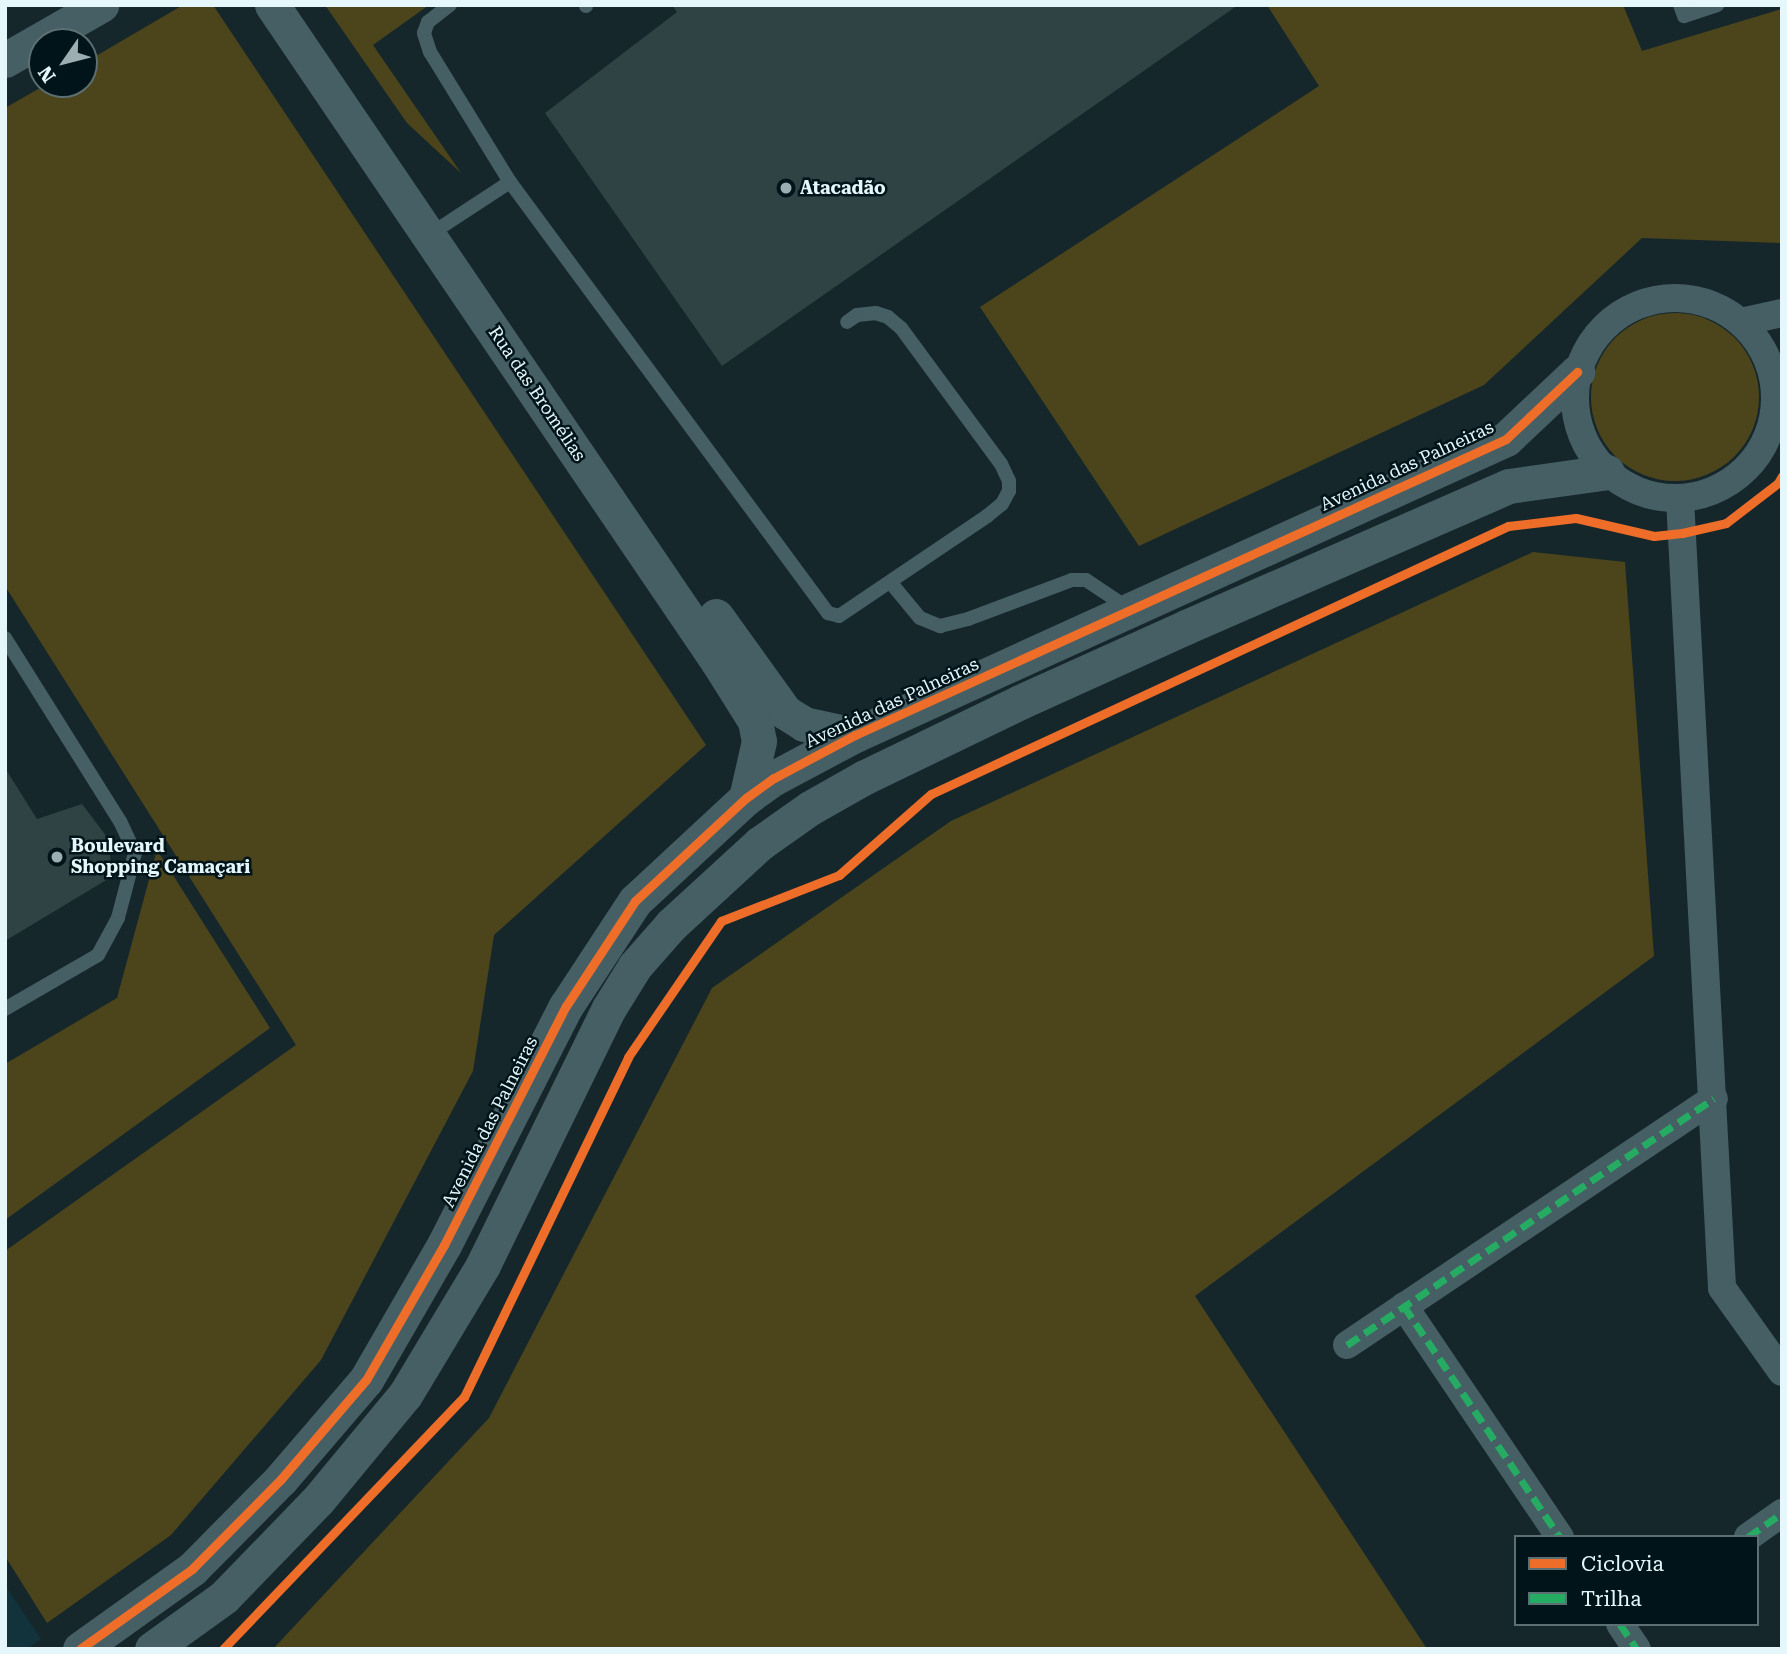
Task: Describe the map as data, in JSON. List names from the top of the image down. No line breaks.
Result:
{"streets":{"street":["Rua das Bromélias","Avenida das Palneiras"]},"crossings":[["Rua das Bromélias","Avenida das Palneiras"]],"places":["Atacadão","Boulevard Shopping Camaçari"],"legend":["Ciclovia","Trilha"],"north":"bottom left"}
